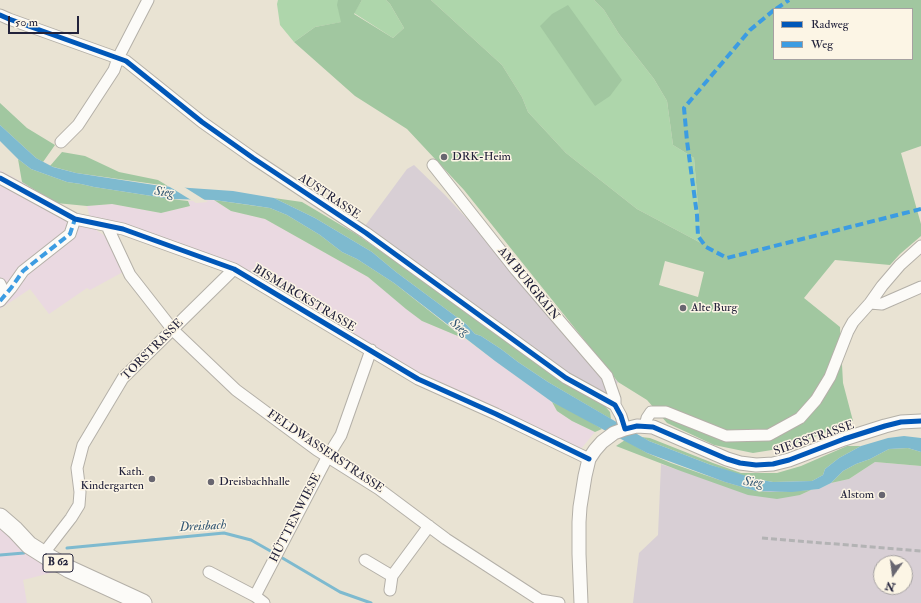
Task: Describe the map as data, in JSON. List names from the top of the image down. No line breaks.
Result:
{"streets":{"main road":["B 62"],"street":["AUSTRASSE","AM BURGRAIN","BISMARCKSTRASSE","TORSTRASSE","SIEGSTRASSE","FELDWASSERSTRASSE","HÜTTENWIESE"]},"crossings":[["AUSTRASSE","AM BURGRAIN"],["BISMARCKSTRASSE","TORSTRASSE"],["BISMARCKSTRASSE","SIEGSTRASSE"],["BISMARCKSTRASSE","FELDWASSERSTRASSE"],["BISMARCKSTRASSE","HÜTTENWIESE"],["TORSTRASSE","FELDWASSERSTRASSE"],["TORSTRASSE","B 62"],["FELDWASSERSTRASSE","HÜTTENWIESE"]],"water":["Sieg","Dreisbach"],"places":["DRK-Heim","Alte Burg","Kath. Kindergarten","Dreisbachhalle","Alstom"],"legend":["Radweg","Weg"],"scale_bar":"50 m","north":"bottom"}
